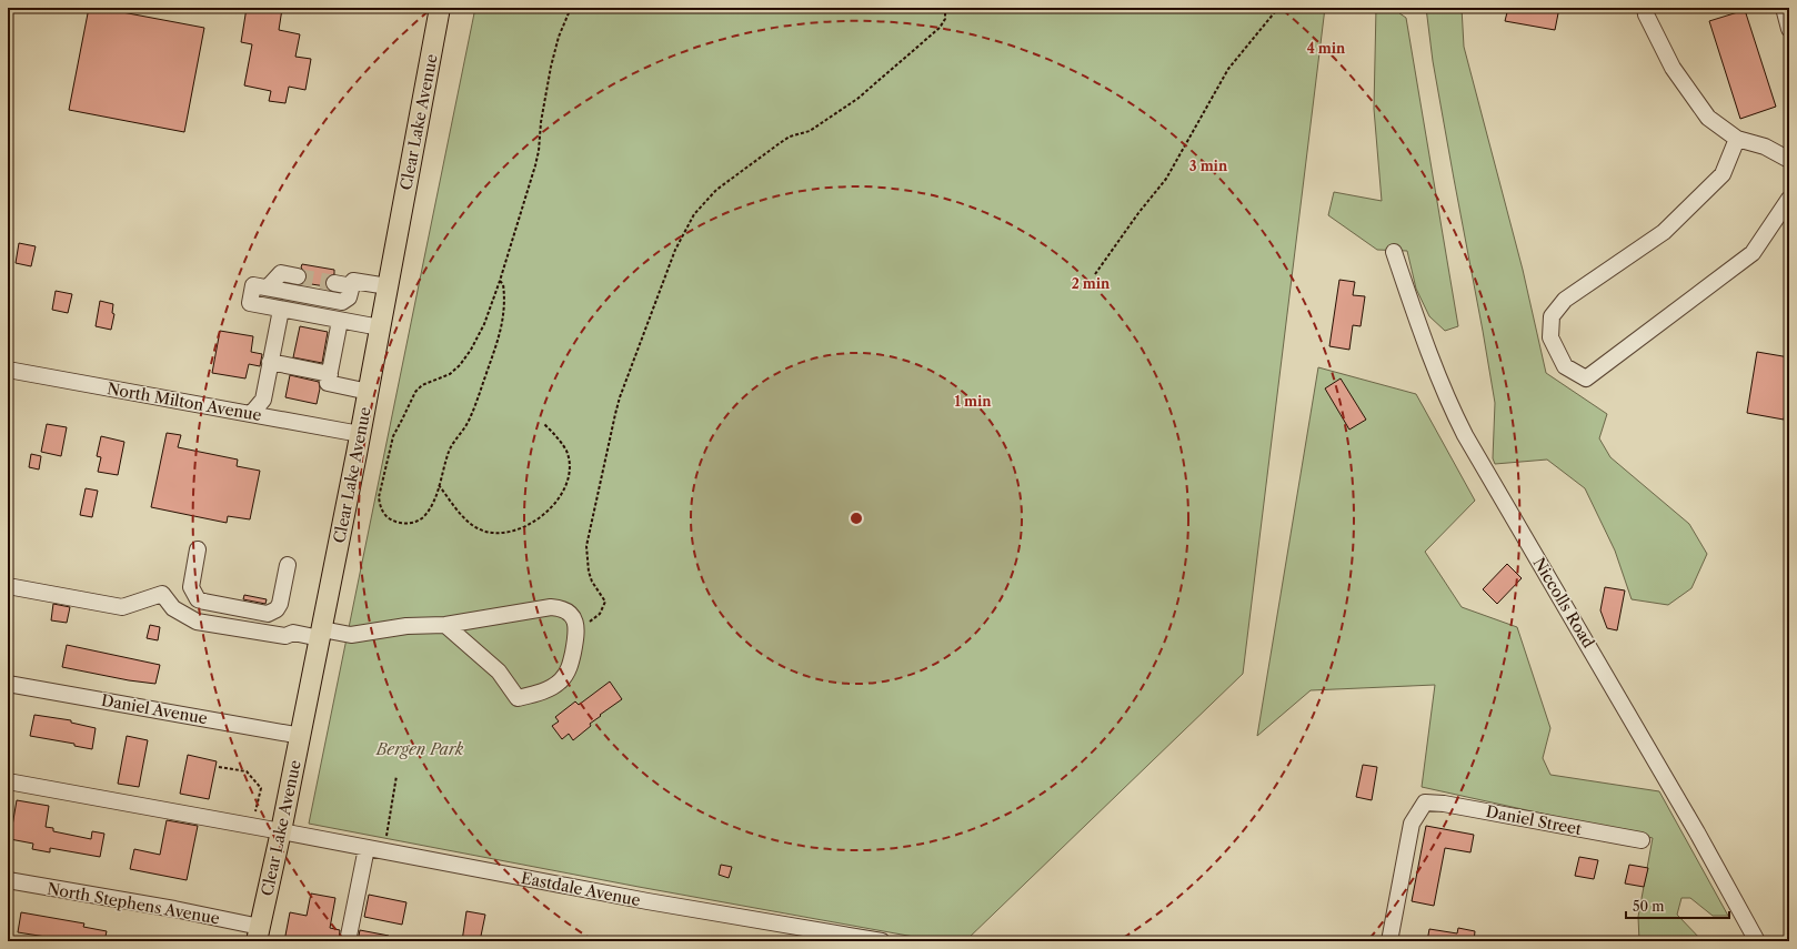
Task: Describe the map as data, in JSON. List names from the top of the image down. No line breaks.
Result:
{"streets":{"main road":["Clear Lake Avenue"],"street":["North Milton Avenue","Niccolls Road","Daniel Avenue","Daniel Street","Eastdale Avenue","North Stephens Avenue"]},"crossings":[["Clear Lake Avenue","North Milton Avenue"],["Clear Lake Avenue","Daniel Avenue"],["Clear Lake Avenue","Eastdale Avenue"],["Clear Lake Avenue","North Stephens Avenue"]],"parks":["Bergen Park"],"scale_bar":"50 m","rings":["4 min","3 min","2 min","1 min"]}
